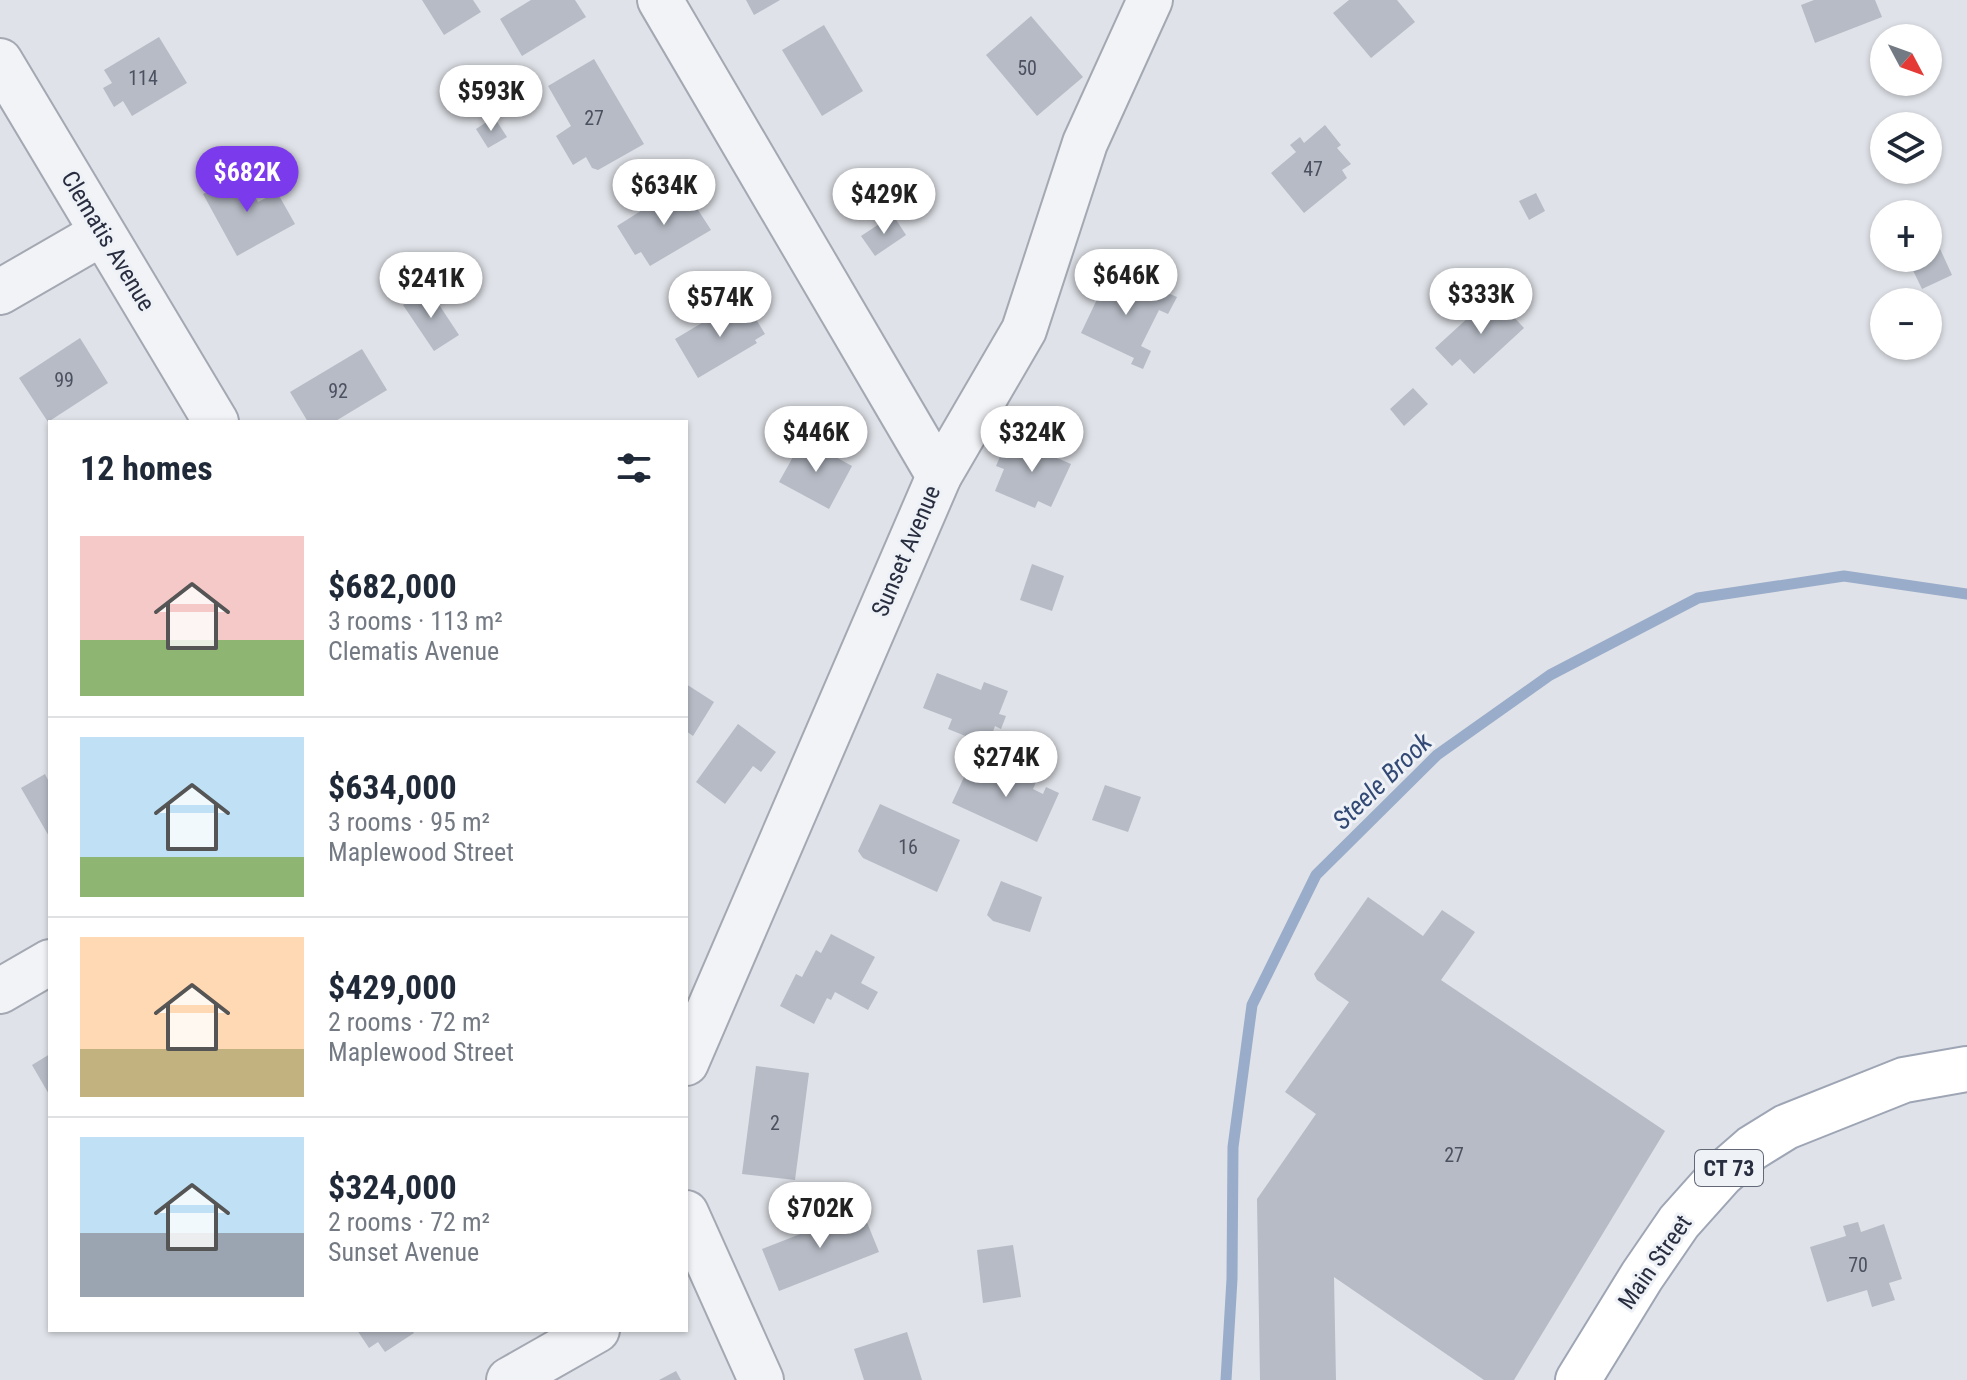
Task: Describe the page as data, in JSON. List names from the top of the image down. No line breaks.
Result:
{"streets":{"main road":["CT 73","Main Street"],"street":["Clematis Avenue","Sunset Avenue"]},"water":["Steele Brook"],"house_numbers":["50","114","27","47","99","92","16","2","27","70"],"north":"bottom right","page":{"map_buttons":["+","−"],"price":["$593K","$682K","$634K","$429K","$646K","$241K","$333K","$574K","$446K","$324K","$274K","$702K"],"heading":"12 homes","list":[{"name":"$682,000","note":"3 rooms · 113 m² · Clematis Avenue"},{"name":"$634,000","note":"3 rooms · 95 m² · Maplewood Street"},{"name":"$429,000","note":"2 rooms · 72 m² · Maplewood Street"},{"name":"$324,000","note":"2 rooms · 72 m² · Sunset Avenue"}]}}
